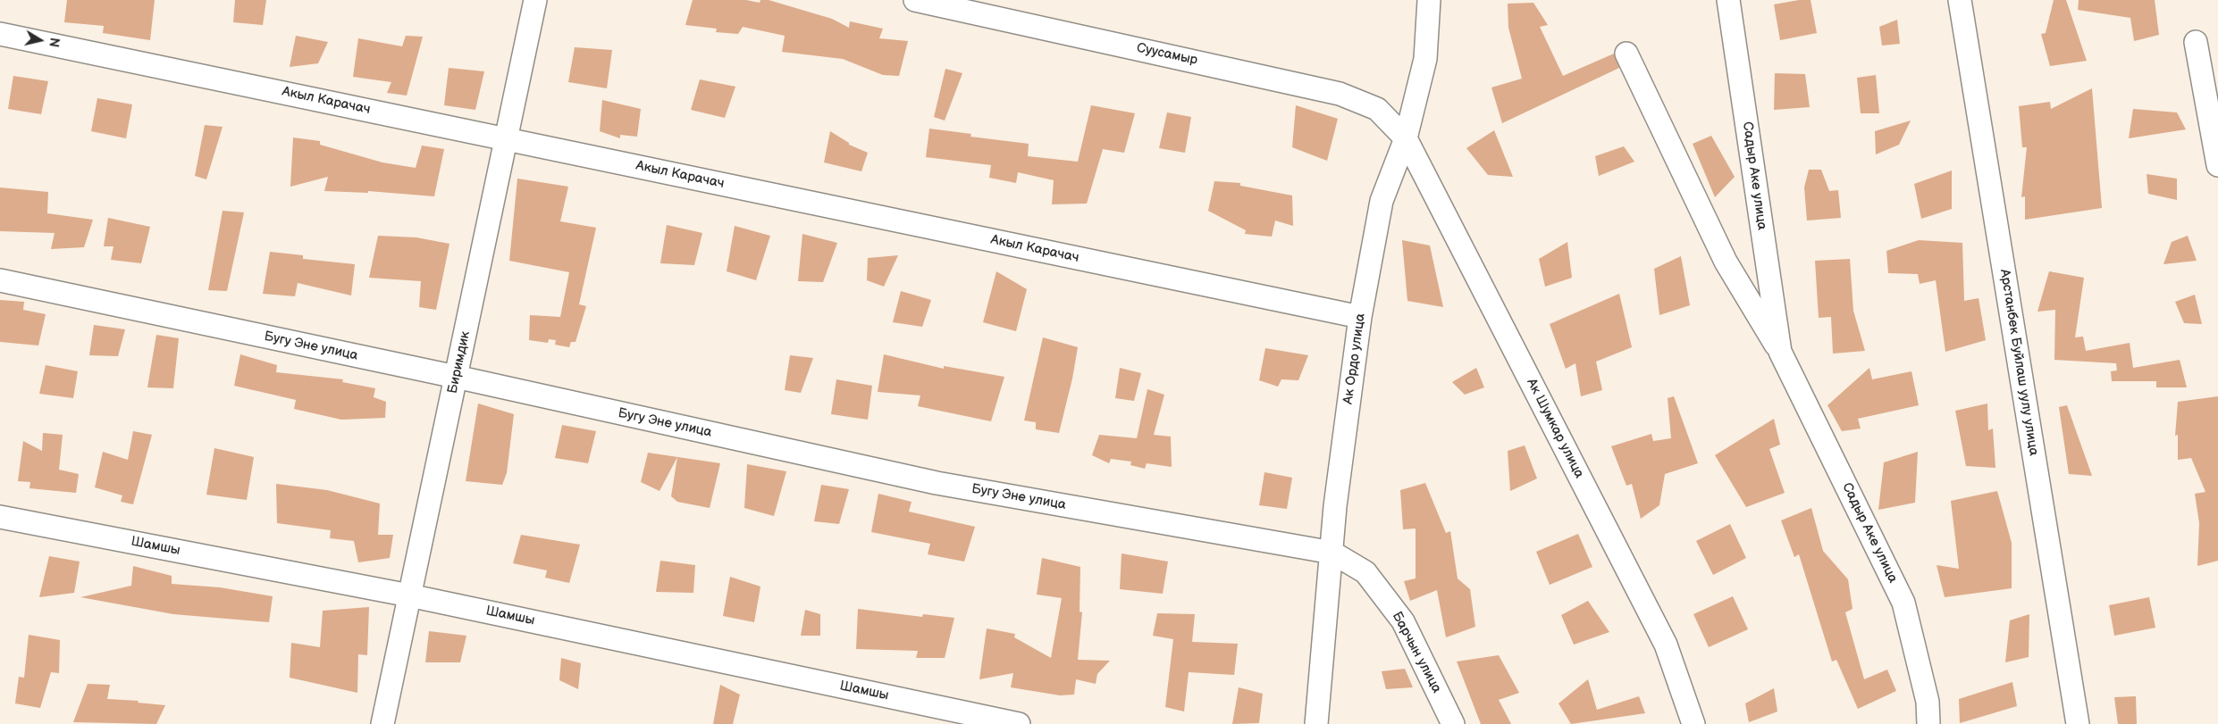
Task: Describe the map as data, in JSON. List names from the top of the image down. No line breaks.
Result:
{"streets":{"street":["Суусамыр","Акыл Карачач","Садыр Аке улица","Бугу Эне улица","Ак Ордо улица","Биримдик","Арстанбек Буйлаш уулу улица","Ак Шумкар улица","Шамшы","Барчын улица"]},"crossings":[["Суусамыр","Ак Ордо улица"],["Суусамыр","Ак Шумкар улица"],["Акыл Карачач","Ак Ордо улица"],["Акыл Карачач","Биримдик"],["Бугу Эне улица","Ак Ордо улица"],["Бугу Эне улица","Биримдик"],["Бугу Эне улица","Барчын улица"],["Ак Ордо улица","Ак Шумкар улица"],["Ак Ордо улица","Барчын улица"],["Биримдик","Шамшы"]],"north":"right"}
